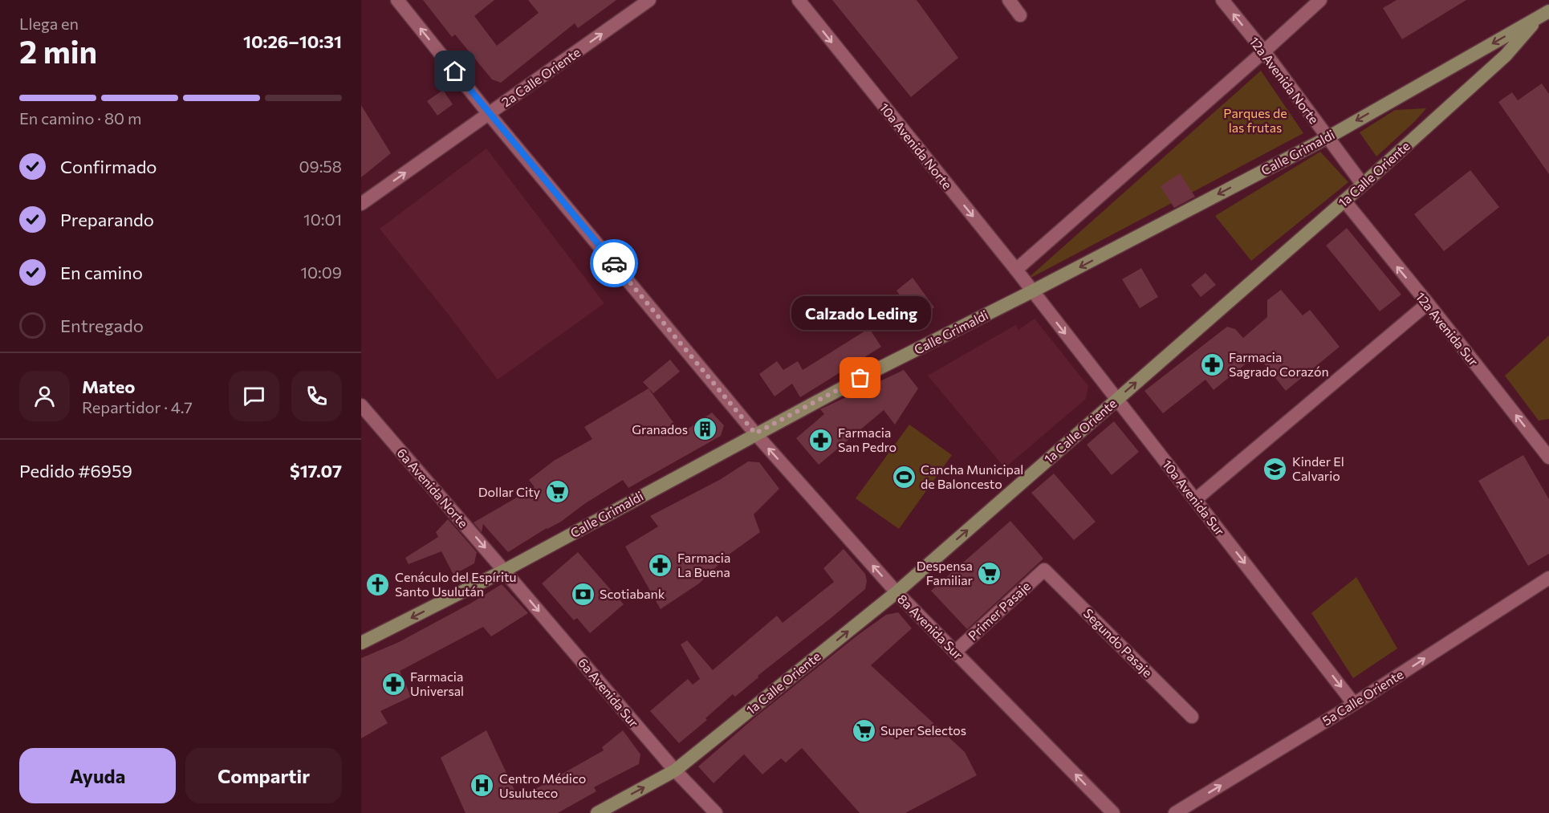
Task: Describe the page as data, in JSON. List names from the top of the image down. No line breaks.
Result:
{"streets":{"main road":["Calle Grimaldi","1a Calle Oriente"],"street":["2a Calle Oriente","12a Avenida Norte","10a Avenida Norte","12a Avenida Sur","6a Avenida Norte","10a Avenida Sur","Primer Pasaje","8a Avenida Sur","Segundo Pasaje","6a Avenida Sur","5a Calle Oriente"]},"crossings":[["2a Calle Oriente","8a Avenida Sur"],["12a Avenida Norte","Calle Grimaldi"],["12a Avenida Norte","1a Calle Oriente"],["10a Avenida Norte","Calle Grimaldi"],["10a Avenida Norte","10a Avenida Sur"],["Calle Grimaldi","1a Calle Oriente"],["Calle Grimaldi","6a Avenida Norte"],["Calle Grimaldi","10a Avenida Sur"],["Calle Grimaldi","8a Avenida Sur"],["Calle Grimaldi","6a Avenida Sur"],["1a Calle Oriente","12a Avenida Sur"],["1a Calle Oriente","10a Avenida Sur"],["1a Calle Oriente","8a Avenida Sur"],["1a Calle Oriente","6a Avenida Sur"],["6a Avenida Norte","6a Avenida Sur"],["10a Avenida Sur","5a Calle Oriente"],["Primer Pasaje","8a Avenida Sur"],["Primer Pasaje","Segundo Pasaje"]],"one_way":["2a Calle Oriente","10a Avenida Norte","Calle Grimaldi","1a Calle Oriente","12a Avenida Sur","6a Avenida Norte","10a Avenida Sur","8a Avenida Sur","6a Avenida Sur","5a Calle Oriente"],"parks":["Parques de las frutas"],"places":{"pharmacy":["Farmacia Sagrado Corazón","Farmacia San Pedro","Farmacia La Buena","Farmacia Universal"],"other":["Calzado Leding"],"building":["Granados"],"school or university":["Kinder El Calvario"],"sports":["Cancha Municipal de Baloncesto"],"supermarket":["Dollar City","Despensa Familiar","Super Selectos"],"church":["Cenáculo del Espíritu Santo Usulután"],"bank":["Scotiabank"],"hospital":["Centro Médico Usuluteco"]},"page":{"heading":["2 min","Llega en","10:26–10:31"],"panel":["Mateo","Repartidor · 4.7","Pedido #6959","$17.07"],"bar":"En camino · 80 m","list":[["Confirmado","09:58"],["Preparando","10:01"],["En camino","10:09"],"Entregado"],"bubble":"Calzado Leding","buttons":["Ayuda","Compartir"]}}
